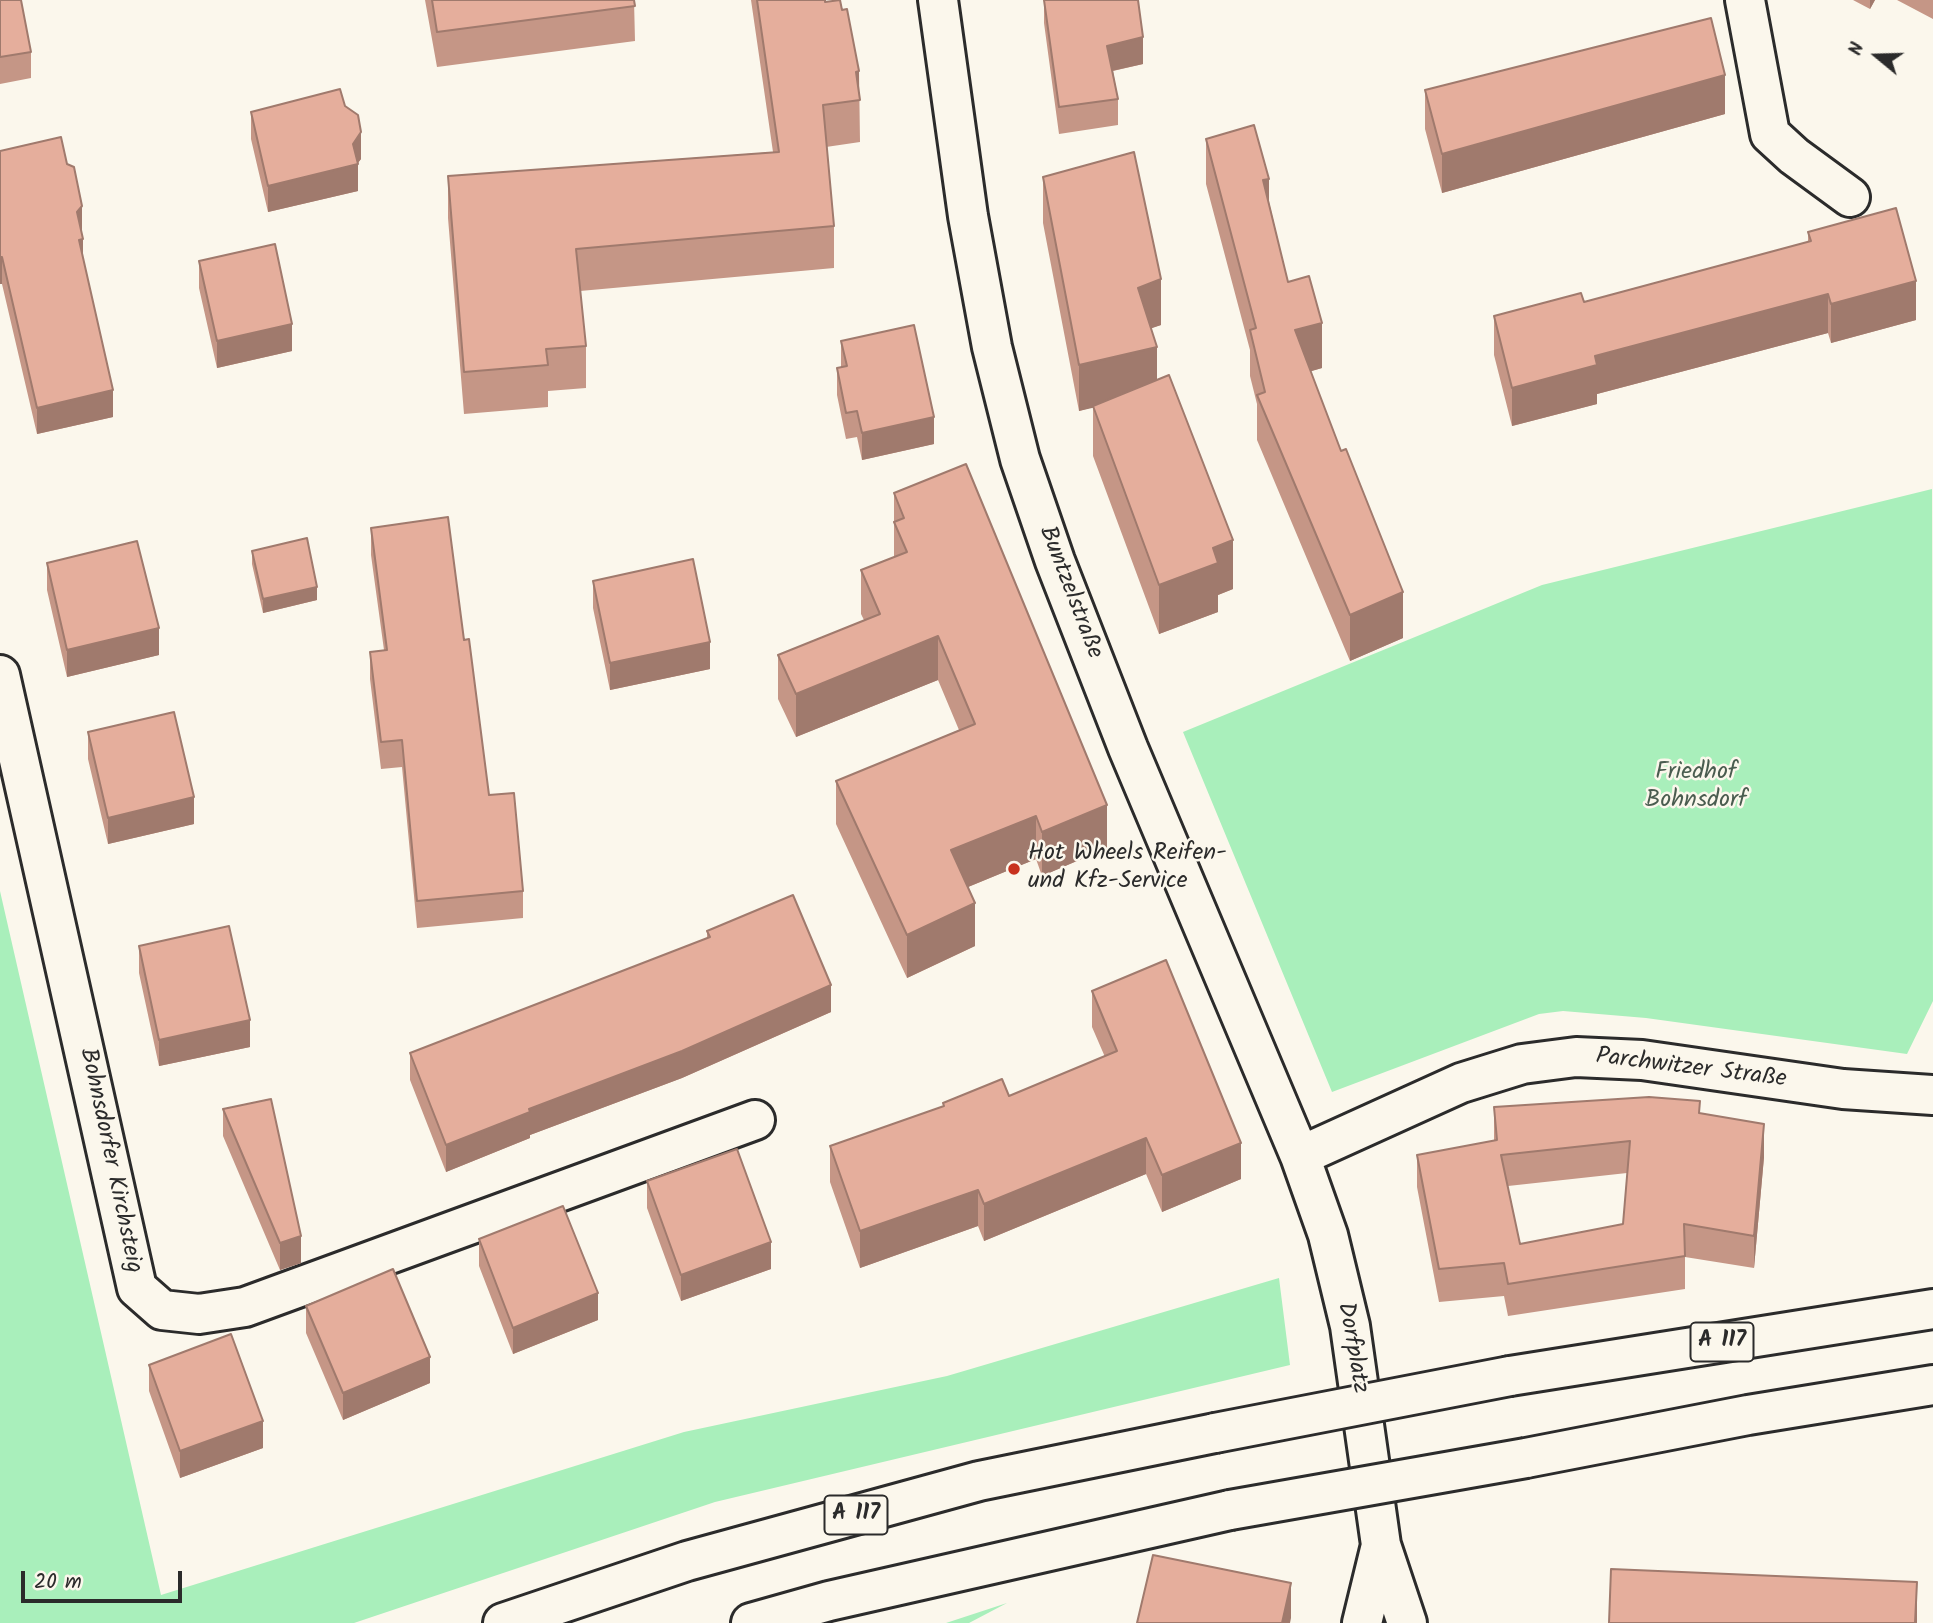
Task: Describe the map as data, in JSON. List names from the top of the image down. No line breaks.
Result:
{"streets":{"main road":["Buntzelstraße","Parchwitzer Straße","Bohnsdorfer Kirchsteig","A 117","Dorfplatz"]},"crossings":[["Buntzelstraße","Parchwitzer Straße"],["Buntzelstraße","Dorfplatz"],["Parchwitzer Straße","Dorfplatz"]],"parks":["Friedhof Bohnsdorf"],"places":["Hot Wheels Reifen- und Kfz-Service"],"scale_bar":"20 m","north":"left"}
